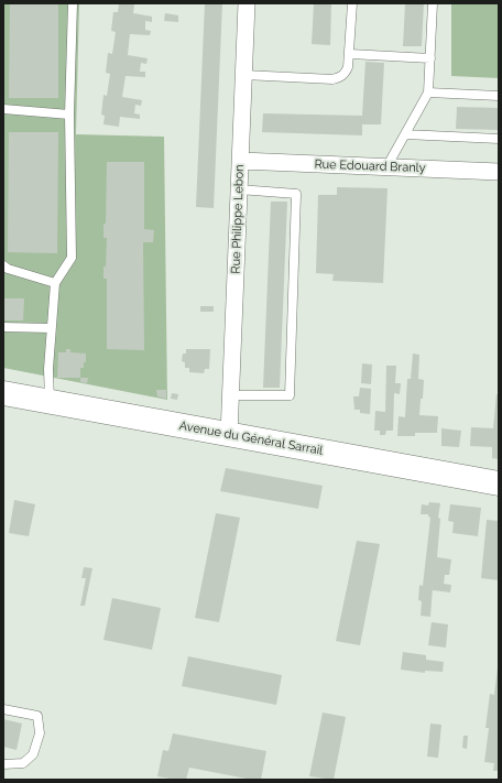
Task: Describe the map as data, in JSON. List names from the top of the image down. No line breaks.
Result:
{"streets":{"main road":["Avenue du Général Sarrail"],"street":["Rue Edouard Branly","Rue Philippe Lebon"]},"crossings":[["Rue Edouard Branly","Rue Philippe Lebon"],["Rue Philippe Lebon","Avenue du Général Sarrail"]]}
